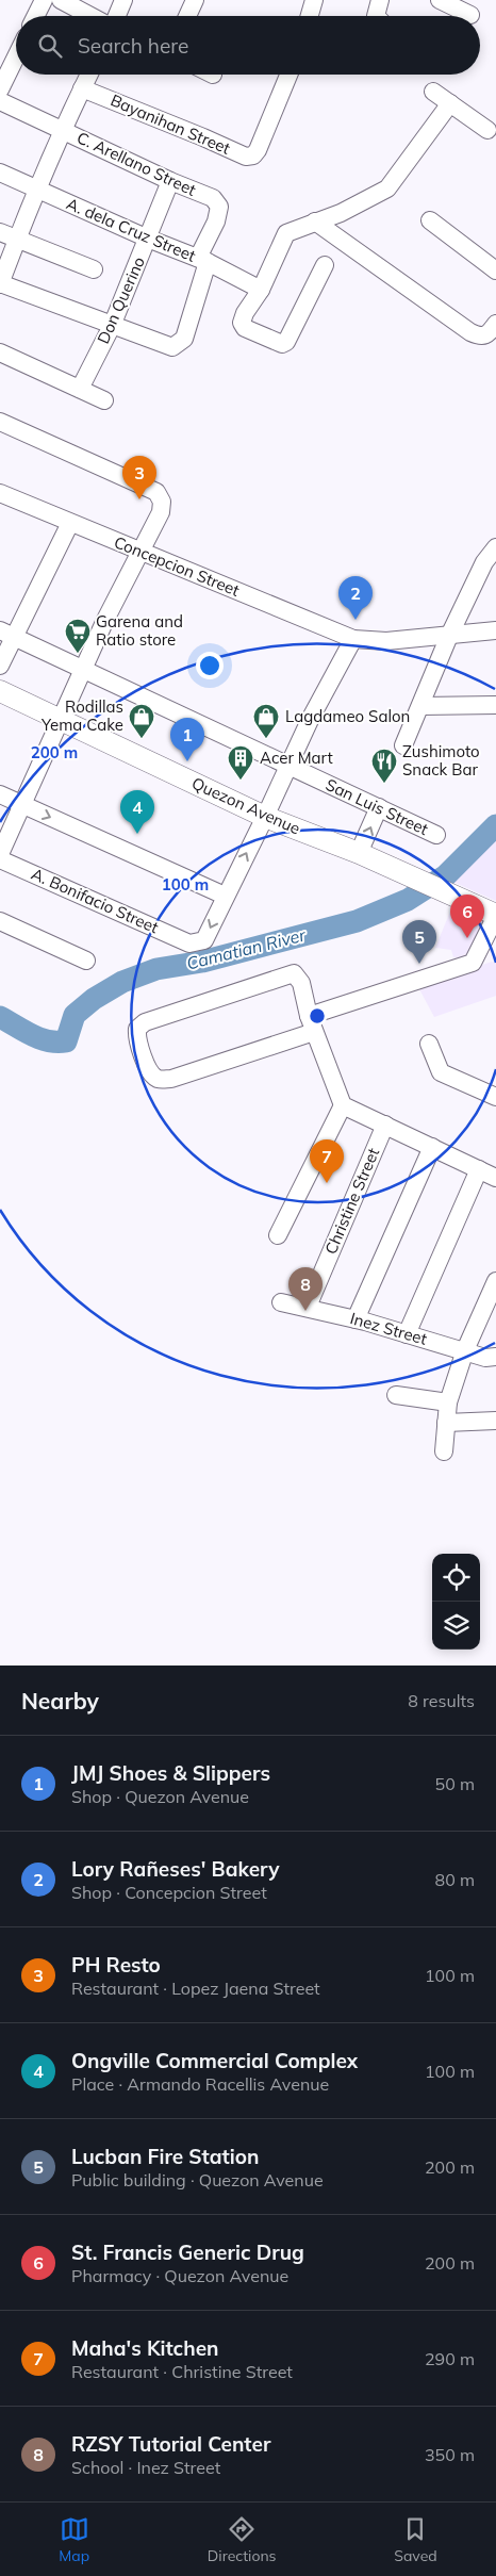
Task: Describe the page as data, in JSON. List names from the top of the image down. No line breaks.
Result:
{"streets":{"main road":["Quezon Avenue"],"street":["Bayanihan Street","C. Arellano Street","A. dela Cruz Street","Don Querino","Concepcion Street","San Luis Street","A. Bonifacio Street","Christine Street","Inez Street"]},"crossings":[["C. Arellano Street","A. dela Cruz Street"],["C. Arellano Street","Don Querino"],["A. dela Cruz Street","Don Querino"],["Christine Street","Inez Street"]],"water":["Camatian River"],"places":{"supermarket":["Garena and Ratio store"],"shop":["Rodillas Yema Cake","Lagdameo Salon"],"building":["Acer Mart"],"restaurant":["Zushimoto Snack Bar"]},"page":{"search":"Search here","pins":["3","2","1","4","6","5","7","8"],"heading":["Nearby","8 results"],"list":[{"mark":"1","name":"JMJ Shoes & Slippers","note":"Shop · Quezon Avenue","value":"50 m"},{"mark":"2","name":"Lory Rañeses' Bakery","note":"Shop · Concepcion Street","value":"80 m"},{"mark":"3","name":"PH Resto","note":"Restaurant · Lopez Jaena Street","value":"100 m"},{"mark":"4","name":"Ongville Commercial Complex","note":"Place · Armando Racellis Avenue","value":"100 m"},{"mark":"5","name":"Lucban Fire Station","note":"Public building · Quezon Avenue","value":"200 m"},{"mark":"6","name":"St. Francis Generic Drug","note":"Pharmacy · Quezon Avenue","value":"200 m"},{"mark":"7","name":"Maha's Kitchen","note":"Restaurant · Christine Street","value":"290 m"},{"mark":"8","name":"RZSY Tutorial Center","note":"School · Inez Street","value":"350 m"}],"nav":["Map","Directions","Saved"]},"rings":["200 m","100 m"]}
